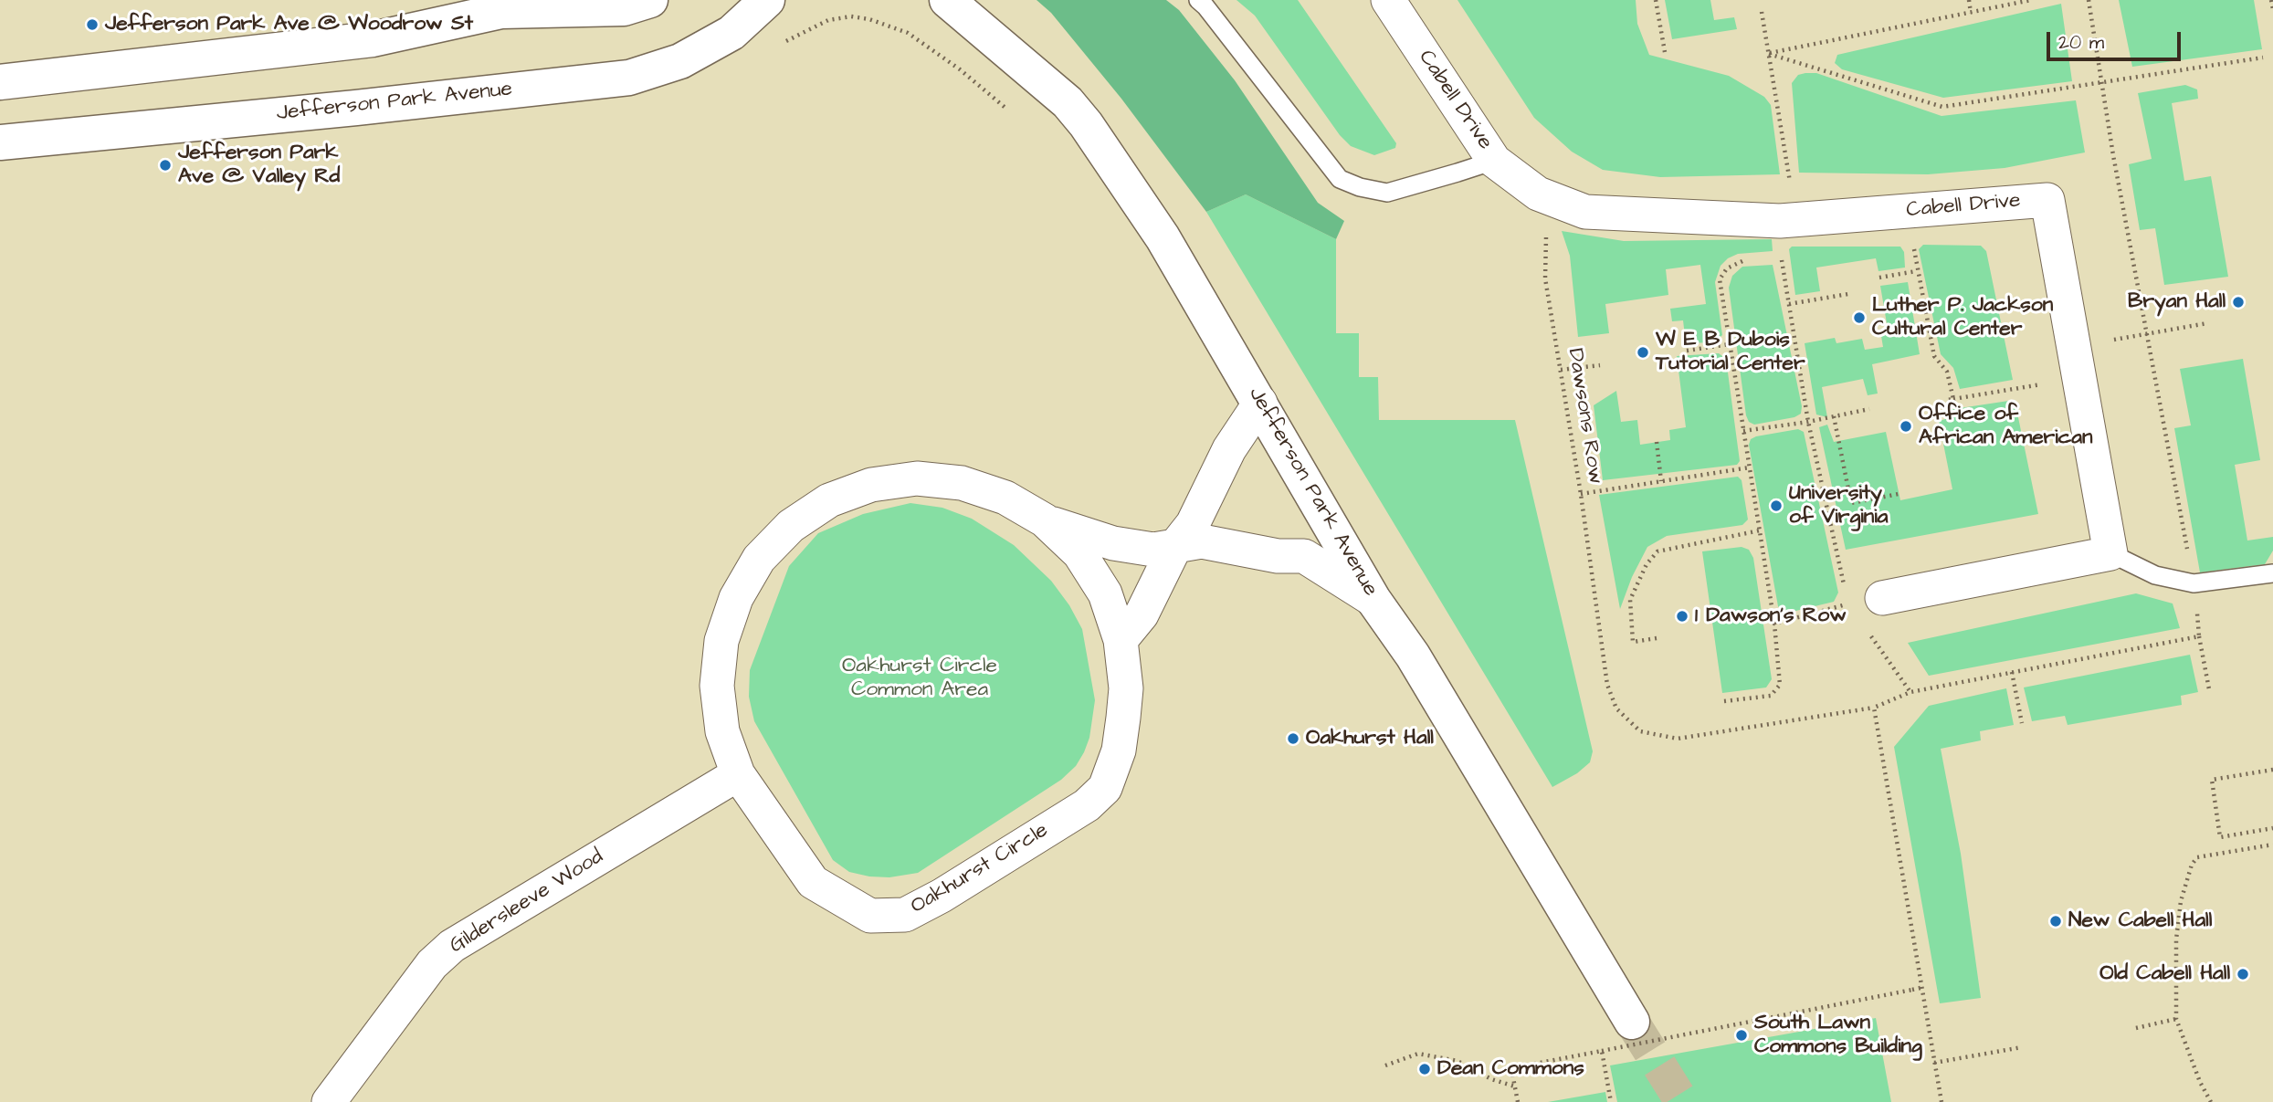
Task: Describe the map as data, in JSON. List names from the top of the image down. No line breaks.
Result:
{"streets":{"main road":["Jefferson Park Avenue"],"street":["Cabell Drive","Oakhurst Circle","Gildersleeve Wood"],"path":["Dawsons Row"]},"crossings":[["Oakhurst Circle","Gildersleeve Wood"]],"parks":["Oakhurst Circle Common Area"],"places":["Jefferson Park Ave @ Woodrow St","Jefferson Park Ave @ Valley Rd","Bryan Hall","Luther P. Jackson Cultural Center","W E B Dubois Tutorial Center","Office of African American","University of Virginia","1 Dawson's Row","Oakhurst Hall","New Cabell Hall","Old Cabell Hall","South Lawn Commons Building","Dean Commons"],"scale_bar":"20 m"}
